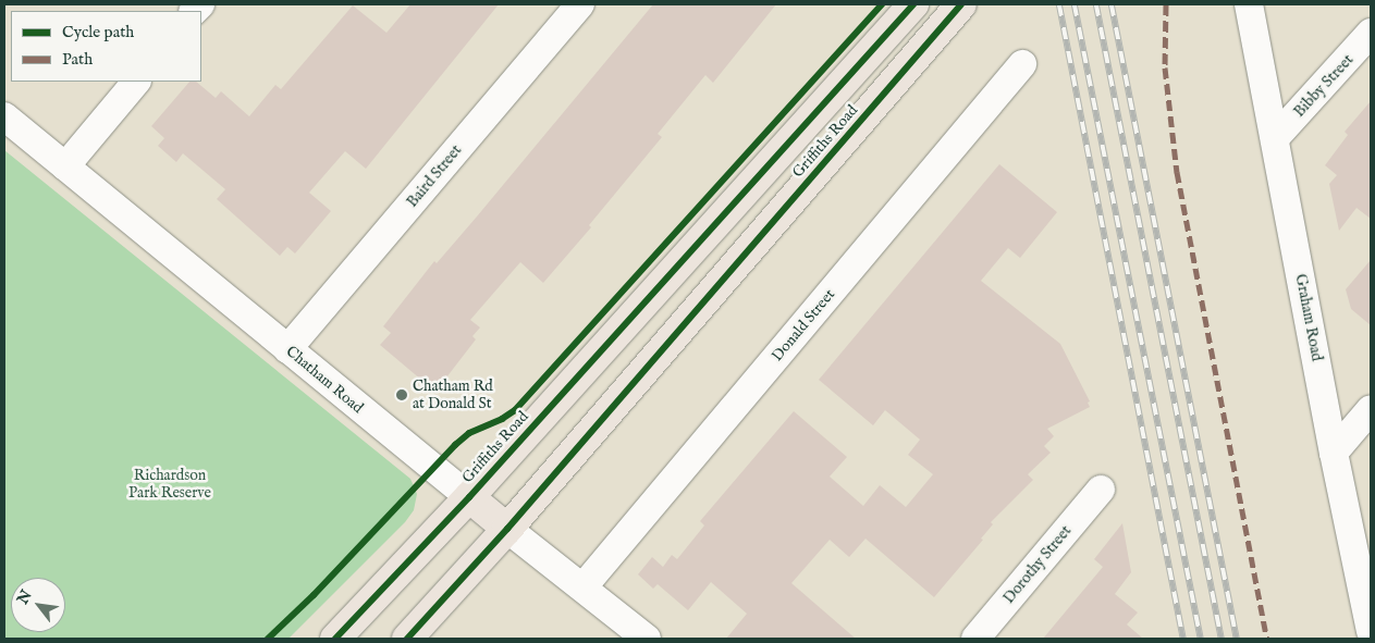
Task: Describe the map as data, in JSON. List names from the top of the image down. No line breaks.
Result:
{"streets":{"highway":["Griffiths Road","Chatham Road"],"street":["Bibby Street","Baird Street","Graham Road","Donald Street","Dorothy Street"]},"crossings":[["Bibby Street","Graham Road"],["Griffiths Road","Chatham Road"],["Baird Street","Chatham Road"],["Donald Street","Chatham Road"]],"parks":["Richardson Park Reserve"],"places":["Chatham Rd at Donald St"],"legend":["Cycle path","Path"],"north":"top left"}
